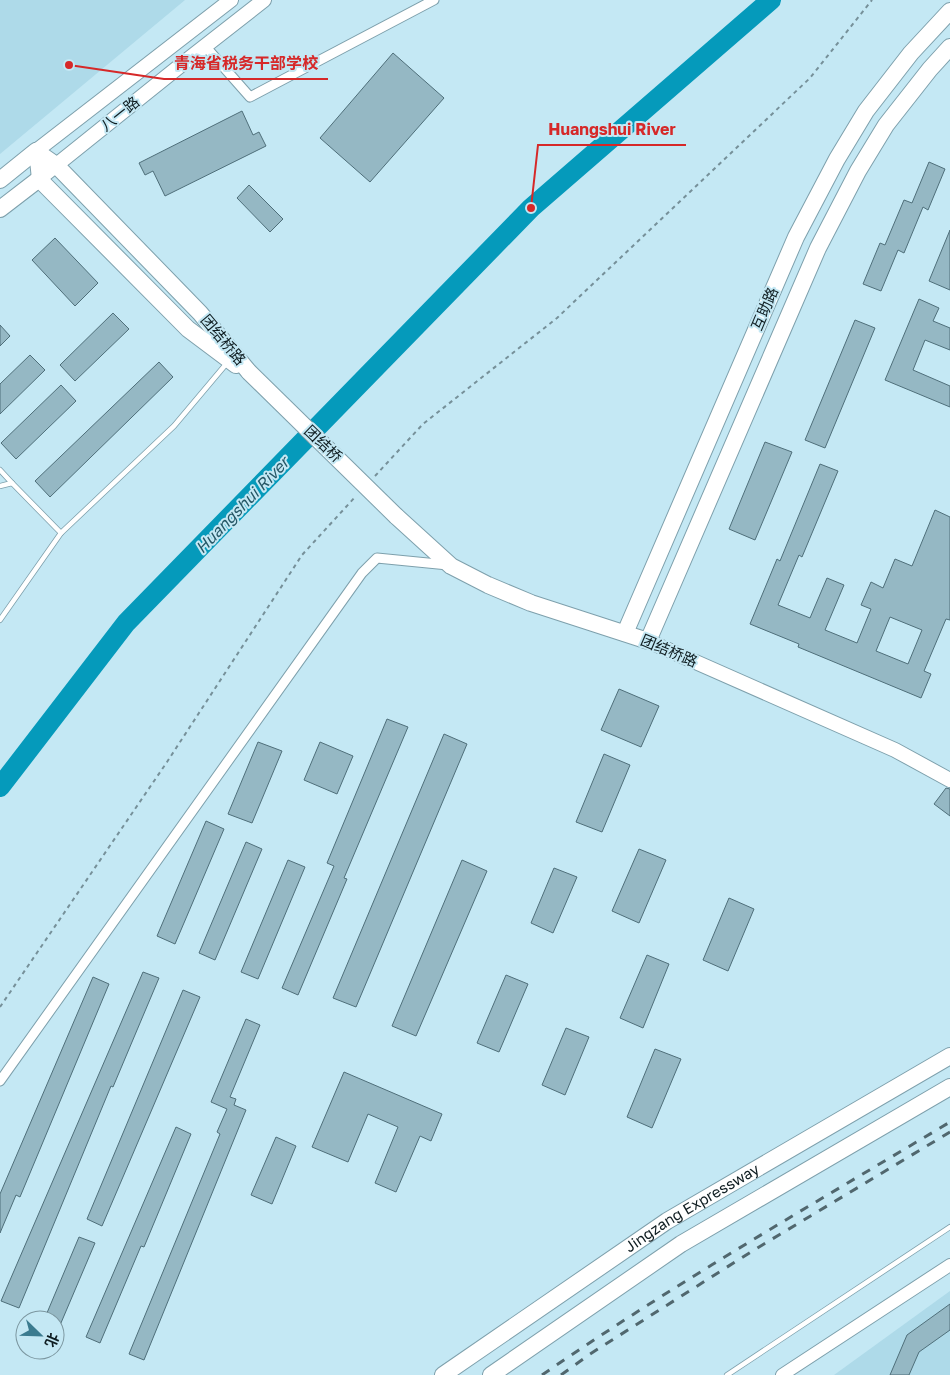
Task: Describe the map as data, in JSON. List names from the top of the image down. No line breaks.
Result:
{"streets":{"highway":["八一路","互助路","团结桥路","团结桥","Jingzang Expressway"]},"crossings":[["八一路","团结桥路"],["互助路","团结桥路"],["团结桥路","团结桥"]],"water":["Huangshui River"],"places":["青海省税务干部学校","Huangshui River"],"north":"bottom right"}
